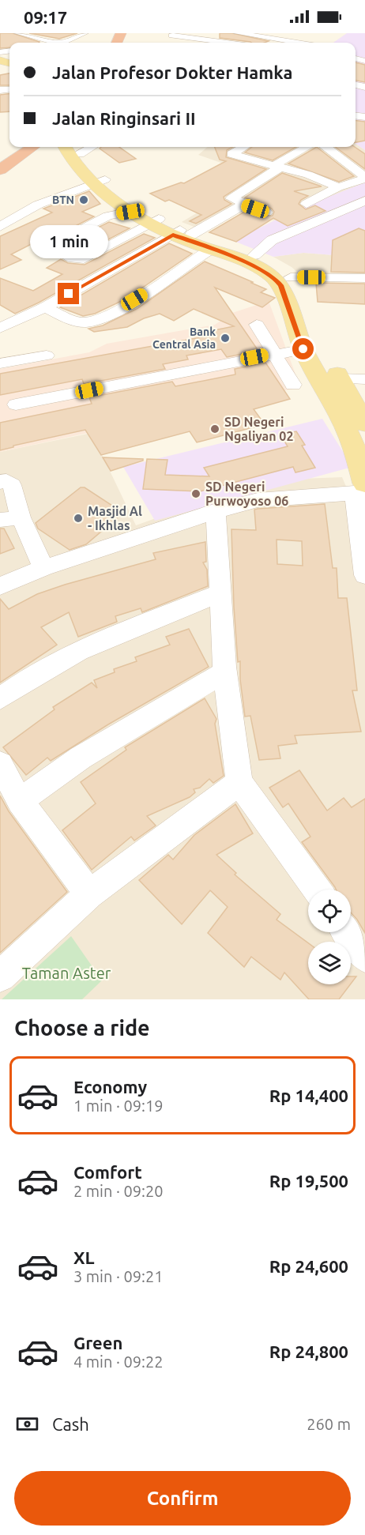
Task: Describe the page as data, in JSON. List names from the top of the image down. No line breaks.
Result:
{"parks":["Taman Aster"],"places":["BTN","Bank Central Asia","SD Negeri Ngaliyan 02","SD Negeri Purwoyoso 06","Masjid Al - Ikhlas"],"page":{"status":"09:17","banner":["Jalan Profesor Dokter Hamka","Jalan Ringinsari II"],"bubble":"1 min","heading":"Choose a ride","list":[{"name":"Economy","note":"1 min · 09:19","value":"Rp 14,400"},{"name":"Comfort","note":"2 min · 09:20","value":"Rp 19,500"},{"name":"XL","note":"3 min · 09:21","value":"Rp 24,600"},{"name":"Green","note":"4 min · 09:22","value":"Rp 24,800"}],"pay":["Cash","260 m"],"buttons":"Confirm"}}
